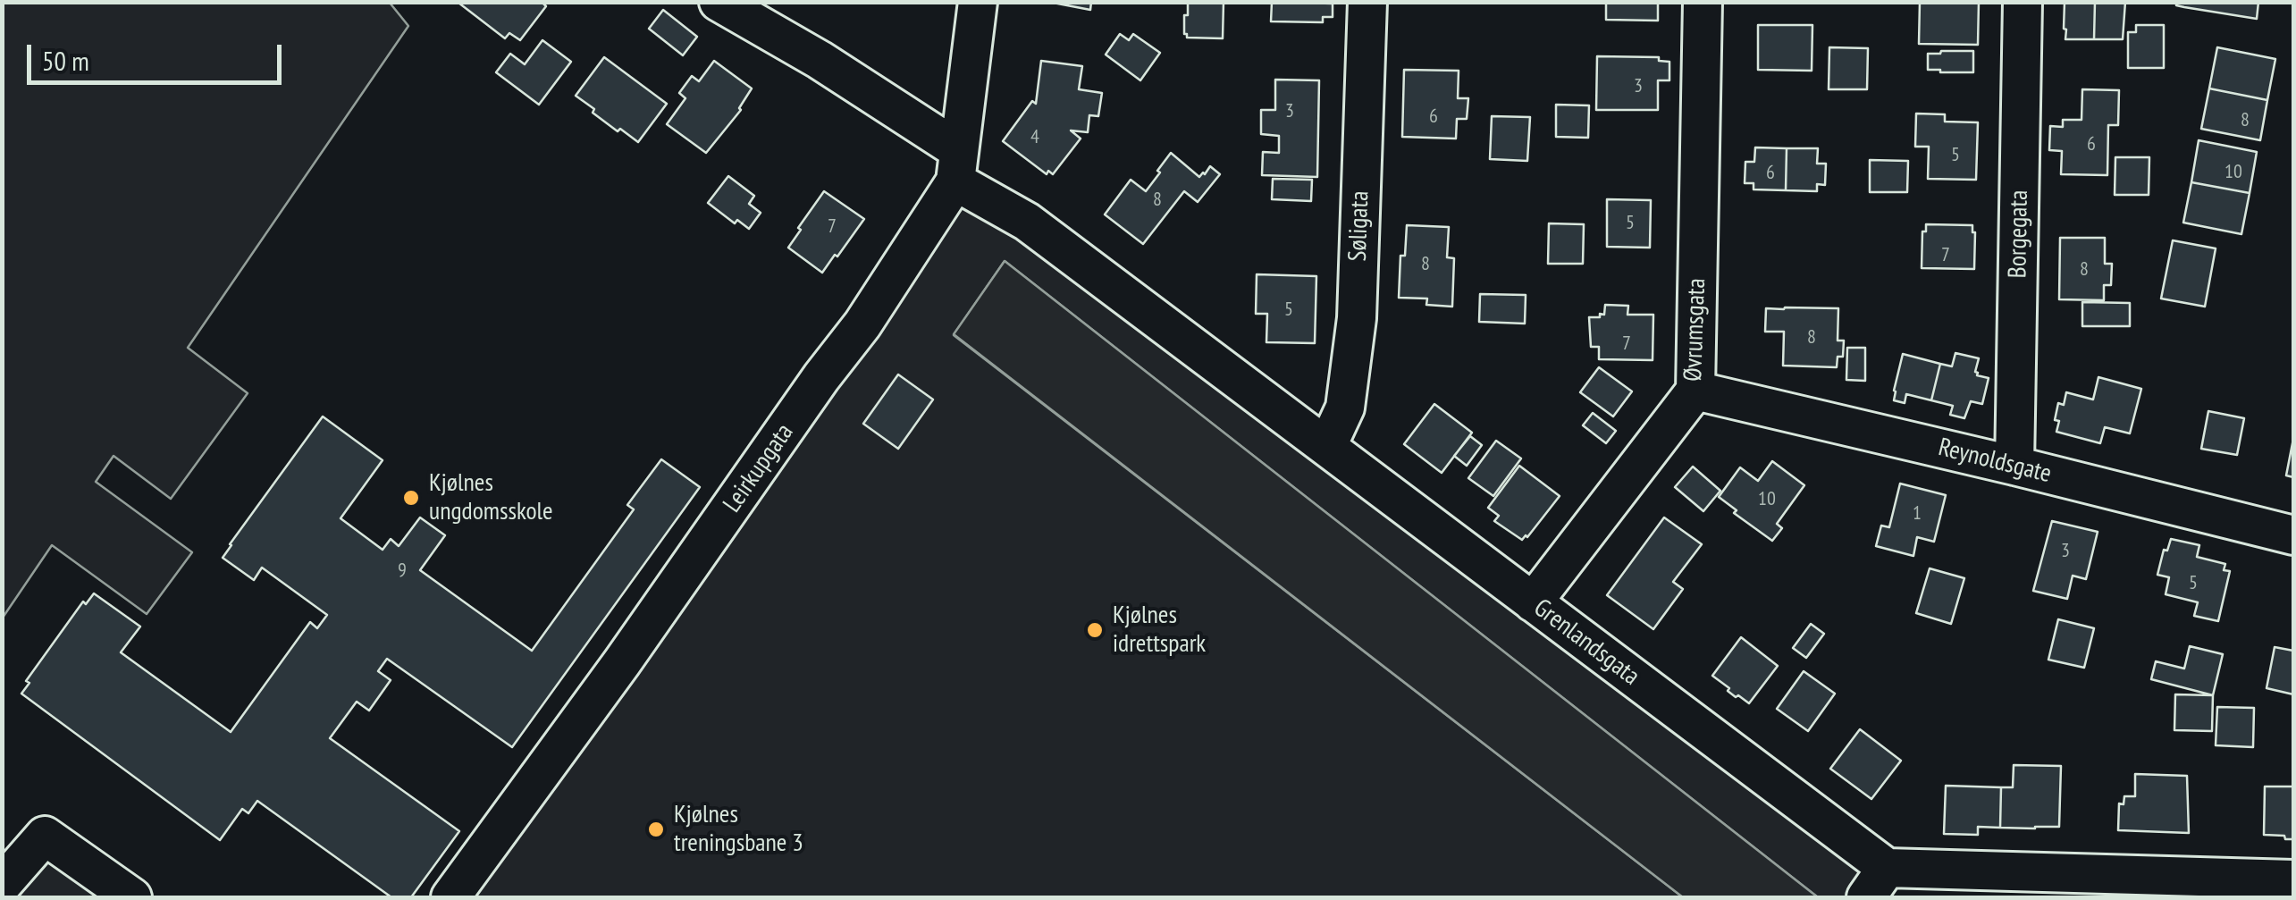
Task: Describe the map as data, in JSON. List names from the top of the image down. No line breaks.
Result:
{"streets":{"street":["Søligata","Borgegata","Øvrumsgata","Reynoldsgate","Leirkupgata","Grenlandsgata"]},"crossings":[["Søligata","Grenlandsgata"],["Borgegata","Reynoldsgate"],["Øvrumsgata","Reynoldsgate"],["Øvrumsgata","Grenlandsgata"],["Leirkupgata","Grenlandsgata"]],"places":["Kjølnes ungdomsskole","Kjølnes idrettspark","Kjølnes treningsbane 3"],"house_numbers":["3","3","6","8","4","6","5","10","6","8","5","7","7","8","8","5","8","7","10","1","3","9","5"],"scale_bar":"50 m"}
